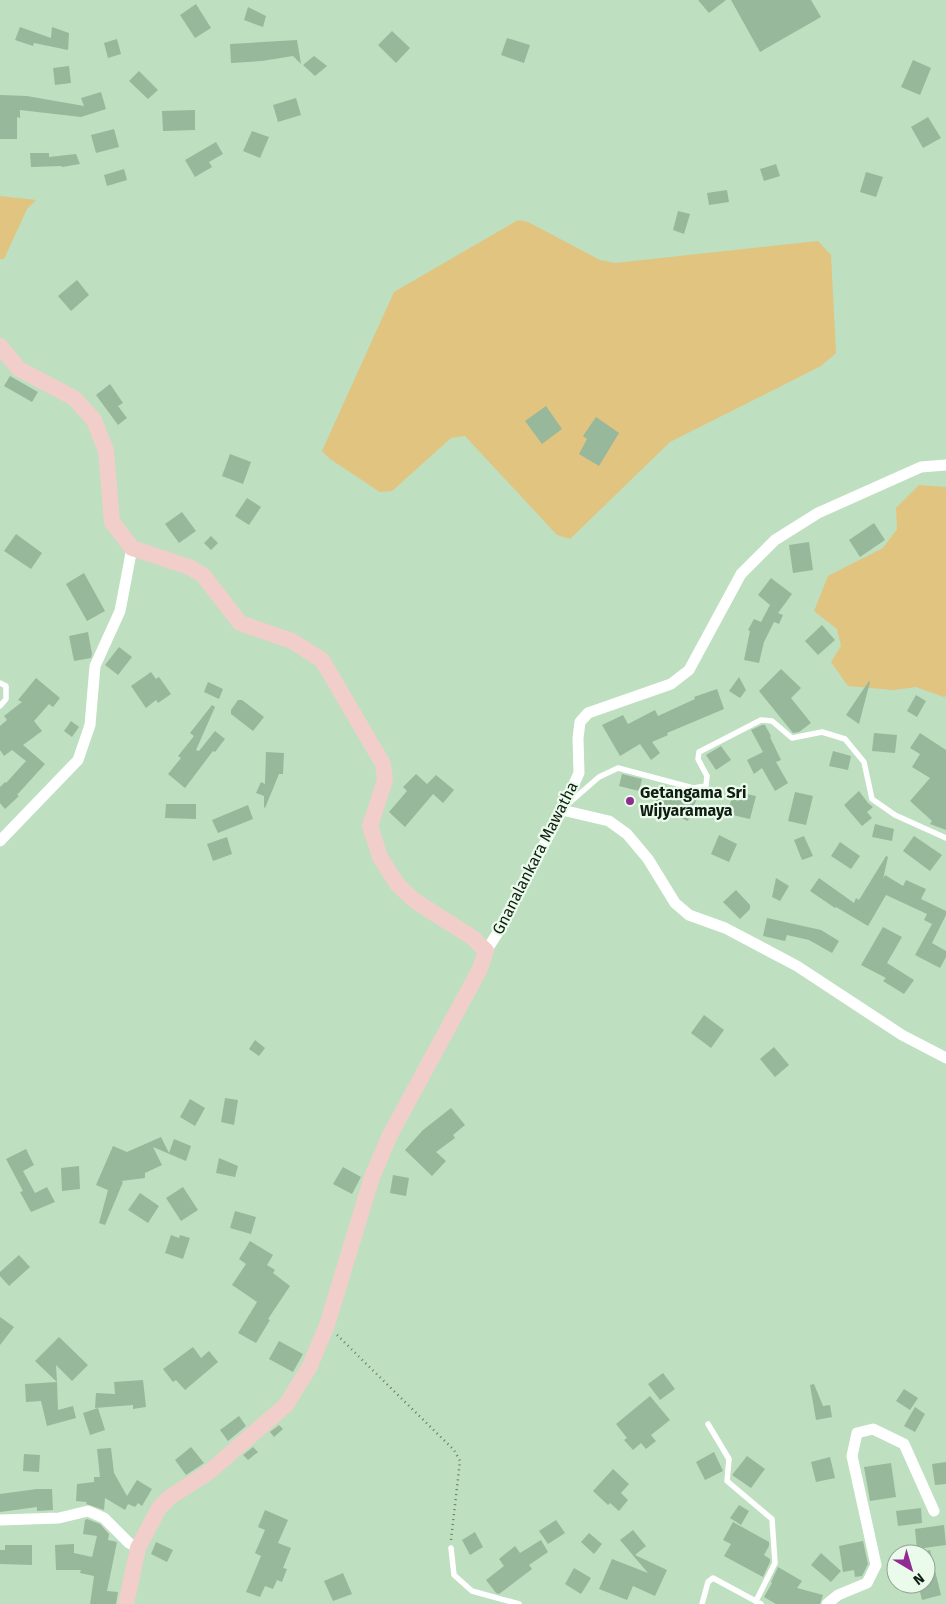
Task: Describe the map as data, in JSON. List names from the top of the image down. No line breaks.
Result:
{"streets":{"street":["Gnanalankara Mawatha"]},"places":["Getangama Sri Wijyaramaya"],"north":"bottom right"}
